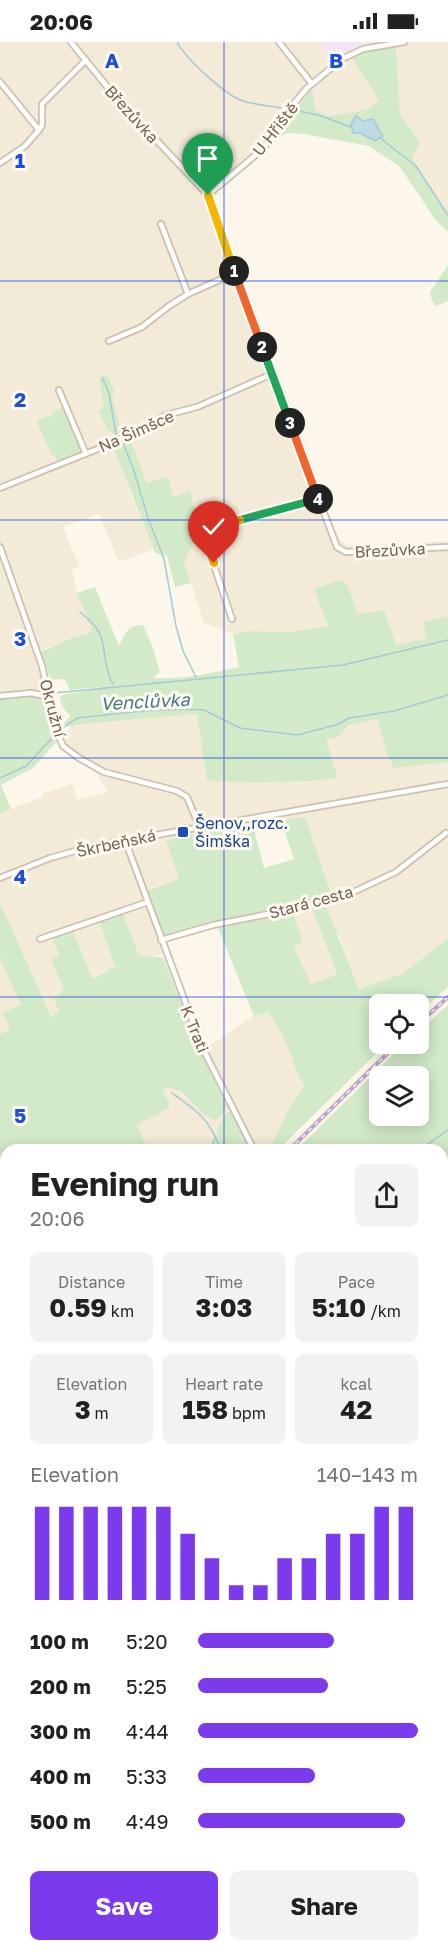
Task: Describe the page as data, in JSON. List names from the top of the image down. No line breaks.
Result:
{"streets":{"street":["Březůvka","U Hřiště","Na Šimšce","Okružní","Škrbeňská","Stará cesta","K Trati"]},"crossings":[["Březůvka","U Hřiště"],["Březůvka","Na Šimšce"],["Okružní","Škrbeňská"],["Škrbeňská","K Trati"],["Stará cesta","K Trati"]],"water":["Venclůvka"],"places":{"transit":["Šenov,,rozc. Šimška"]},"page":{"status":"20:06","pins":["1","2","3","4"],"heading":["Evening run","20:06"],"stats":[["Distance","0.59 km"],["Time","3:03"],["Pace","5:10 /km"],["Elevation","3 m"],["Heart rate","158 bpm"],["kcal","42"]],"chart":["Elevation","140–143 m"],"list":[{"name":"100 m","note":"5:20"},{"name":"200 m","note":"5:25"},{"name":"300 m","note":"4:44"},{"name":"400 m","note":"5:33"},{"name":"500 m","note":"4:49"}],"buttons":["Save","Share"]},"grid":{"columns":["A","B"],"rows":["1","2","3","4","5"]}}
